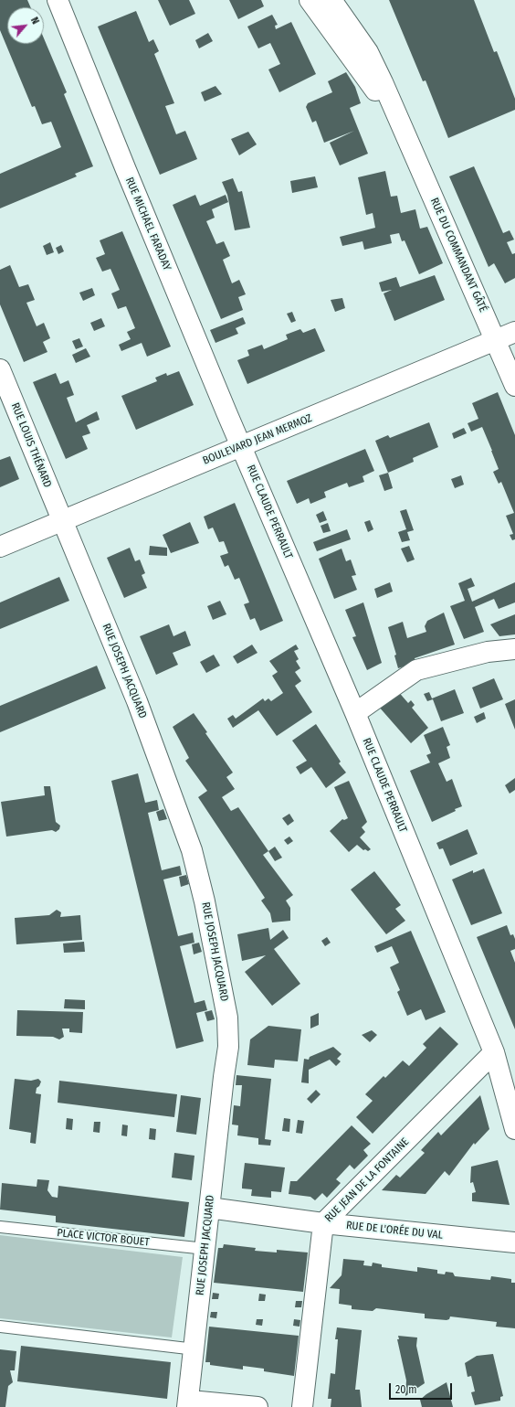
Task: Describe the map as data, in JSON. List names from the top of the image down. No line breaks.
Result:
{"streets":{"street":["RUE MICHAEL FARADAY","RUE DU COMMANDANT GÂTÉ","BOULEVARD JEAN MERMOZ","RUE LOUIS THÉNARD","RUE CLAUDE PERRAULT","RUE JOSEPH JACQUARD","RUE JEAN DE LA FONTAINE","RUE DE L'ORÉE DU VAL"],"lane":["PLACE VICTOR BOUET"]},"crossings":[["RUE MICHAEL FARADAY","BOULEVARD JEAN MERMOZ"],["RUE MICHAEL FARADAY","RUE CLAUDE PERRAULT"],["RUE DU COMMANDANT GÂTÉ","BOULEVARD JEAN MERMOZ"],["BOULEVARD JEAN MERMOZ","RUE LOUIS THÉNARD"],["BOULEVARD JEAN MERMOZ","RUE CLAUDE PERRAULT"],["BOULEVARD JEAN MERMOZ","RUE JOSEPH JACQUARD"],["RUE LOUIS THÉNARD","RUE JOSEPH JACQUARD"],["RUE CLAUDE PERRAULT","RUE JEAN DE LA FONTAINE"],["RUE JOSEPH JACQUARD","RUE DE L'ORÉE DU VAL"],["RUE JOSEPH JACQUARD","PLACE VICTOR BOUET"],["RUE JEAN DE LA FONTAINE","RUE DE L'ORÉE DU VAL"]],"scale_bar":"20 m","north":"top right"}
